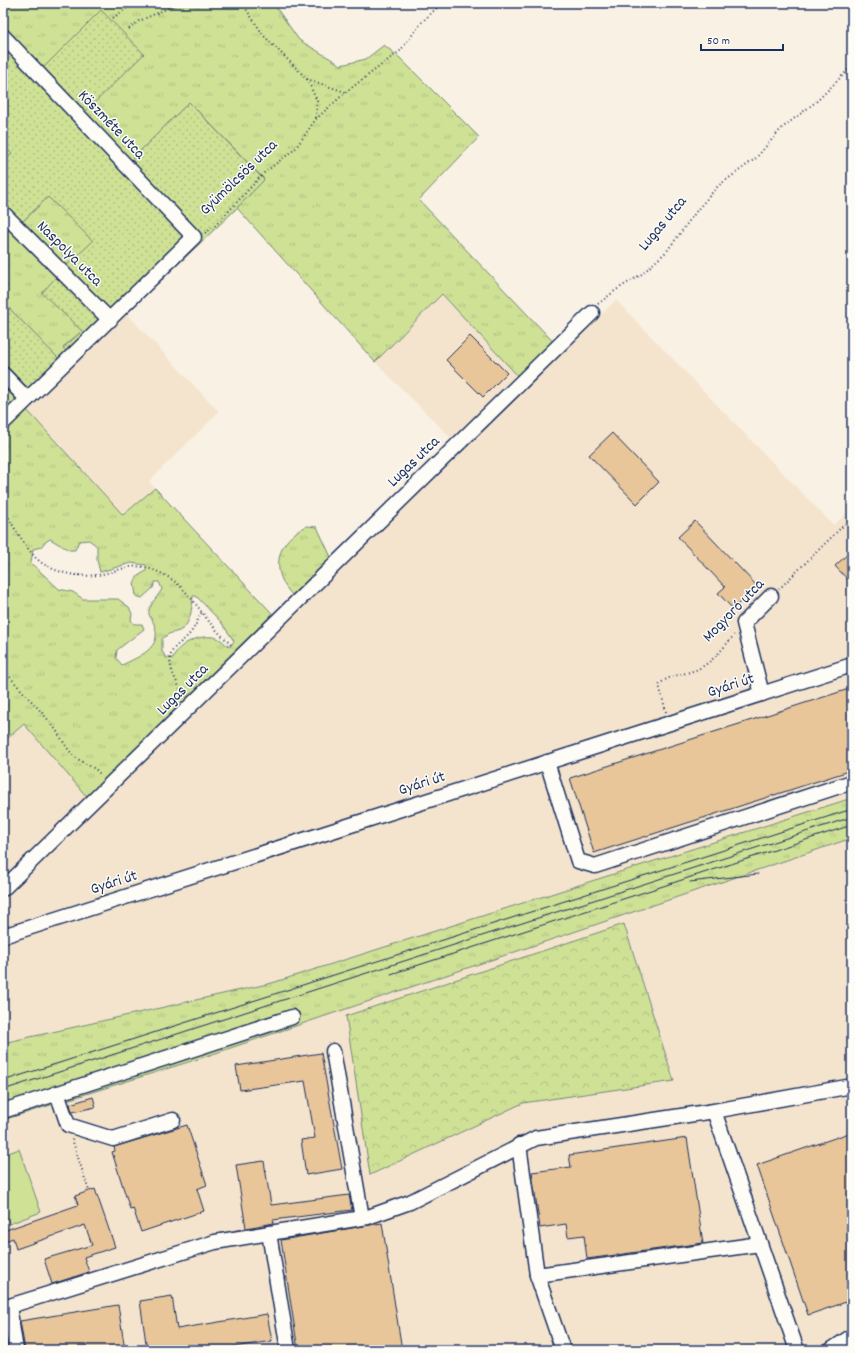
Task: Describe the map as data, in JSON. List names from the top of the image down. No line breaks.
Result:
{"streets":{"street":["Köszméte utca","Gyümölcsös utca","Lugas utca","Naspolya utca","Mogyoró utca","Gyári út"]},"crossings":[["Köszméte utca","Gyümölcsös utca"],["Gyümölcsös utca","Naspolya utca"],["Mogyoró utca","Gyári út"]],"scale_bar":"50 m"}
